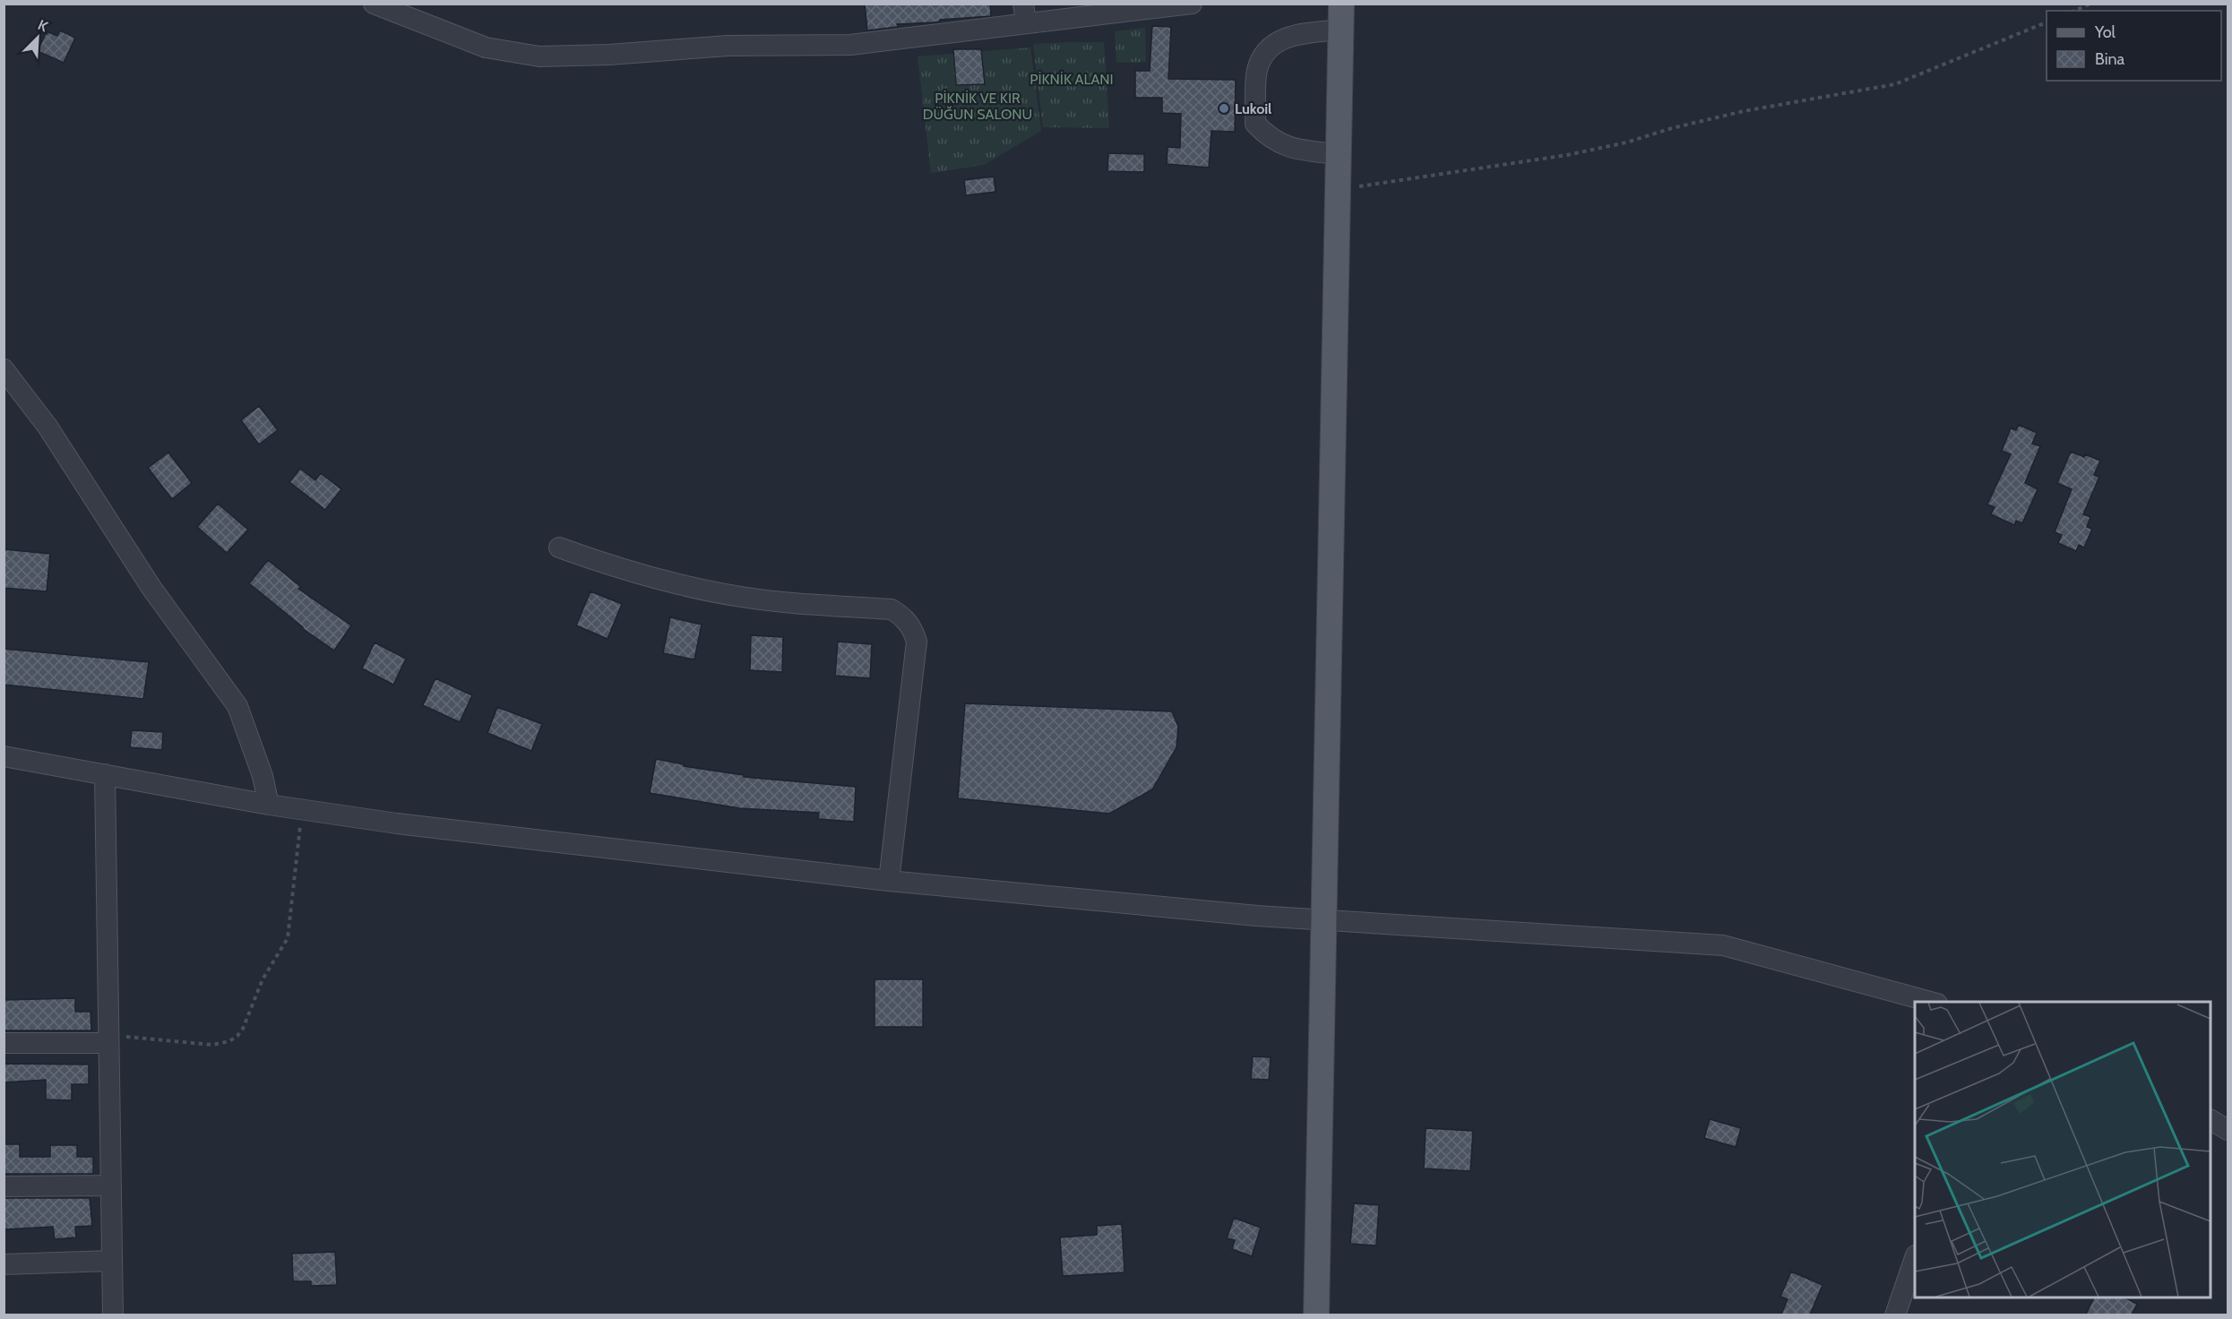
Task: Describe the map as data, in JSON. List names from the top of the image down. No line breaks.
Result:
{"parks":["PİKNİK ALANI","PİKNİK VE KIR DÜĞUN SALONU"],"places":["Lukoil"],"legend":["Yol","Bina"],"north":"top right"}
